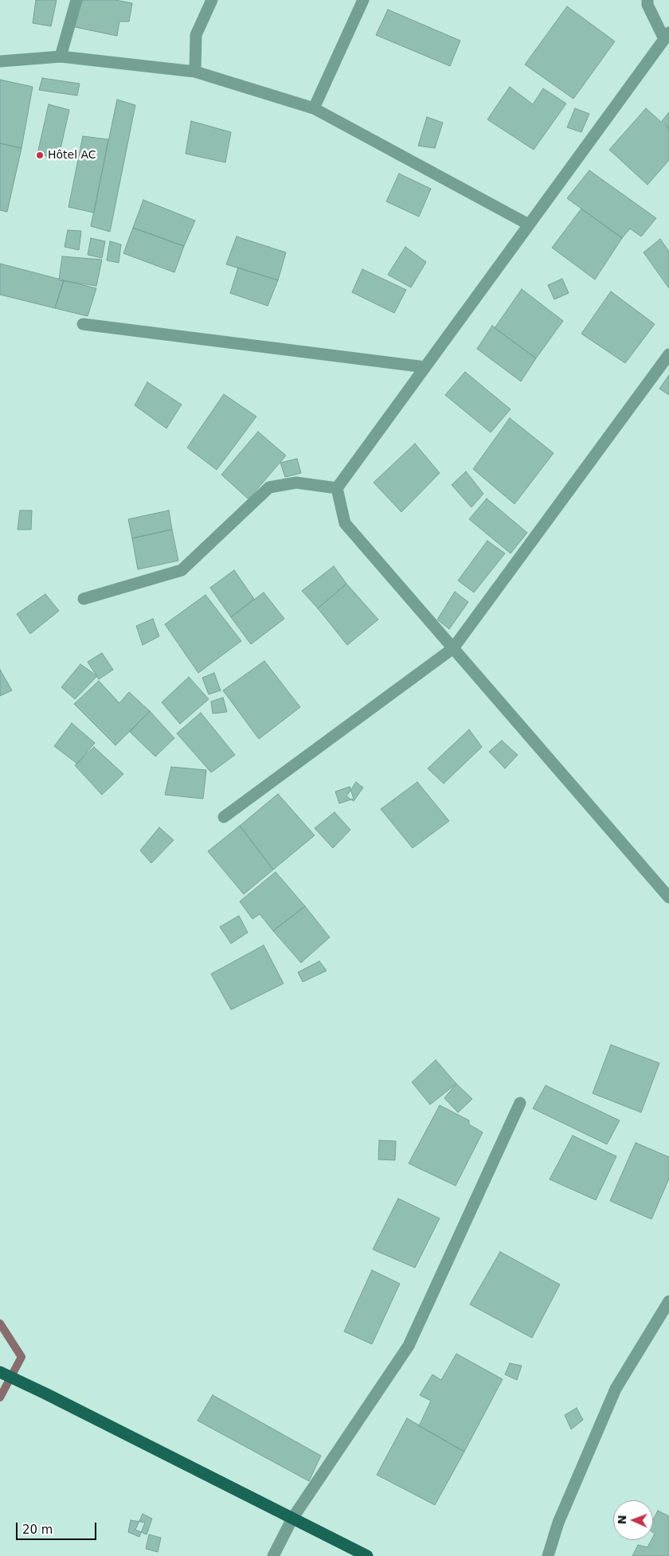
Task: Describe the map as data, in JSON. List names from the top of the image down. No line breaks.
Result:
{"places":["Hôtel AC"],"scale_bar":"20 m","north":"left"}
